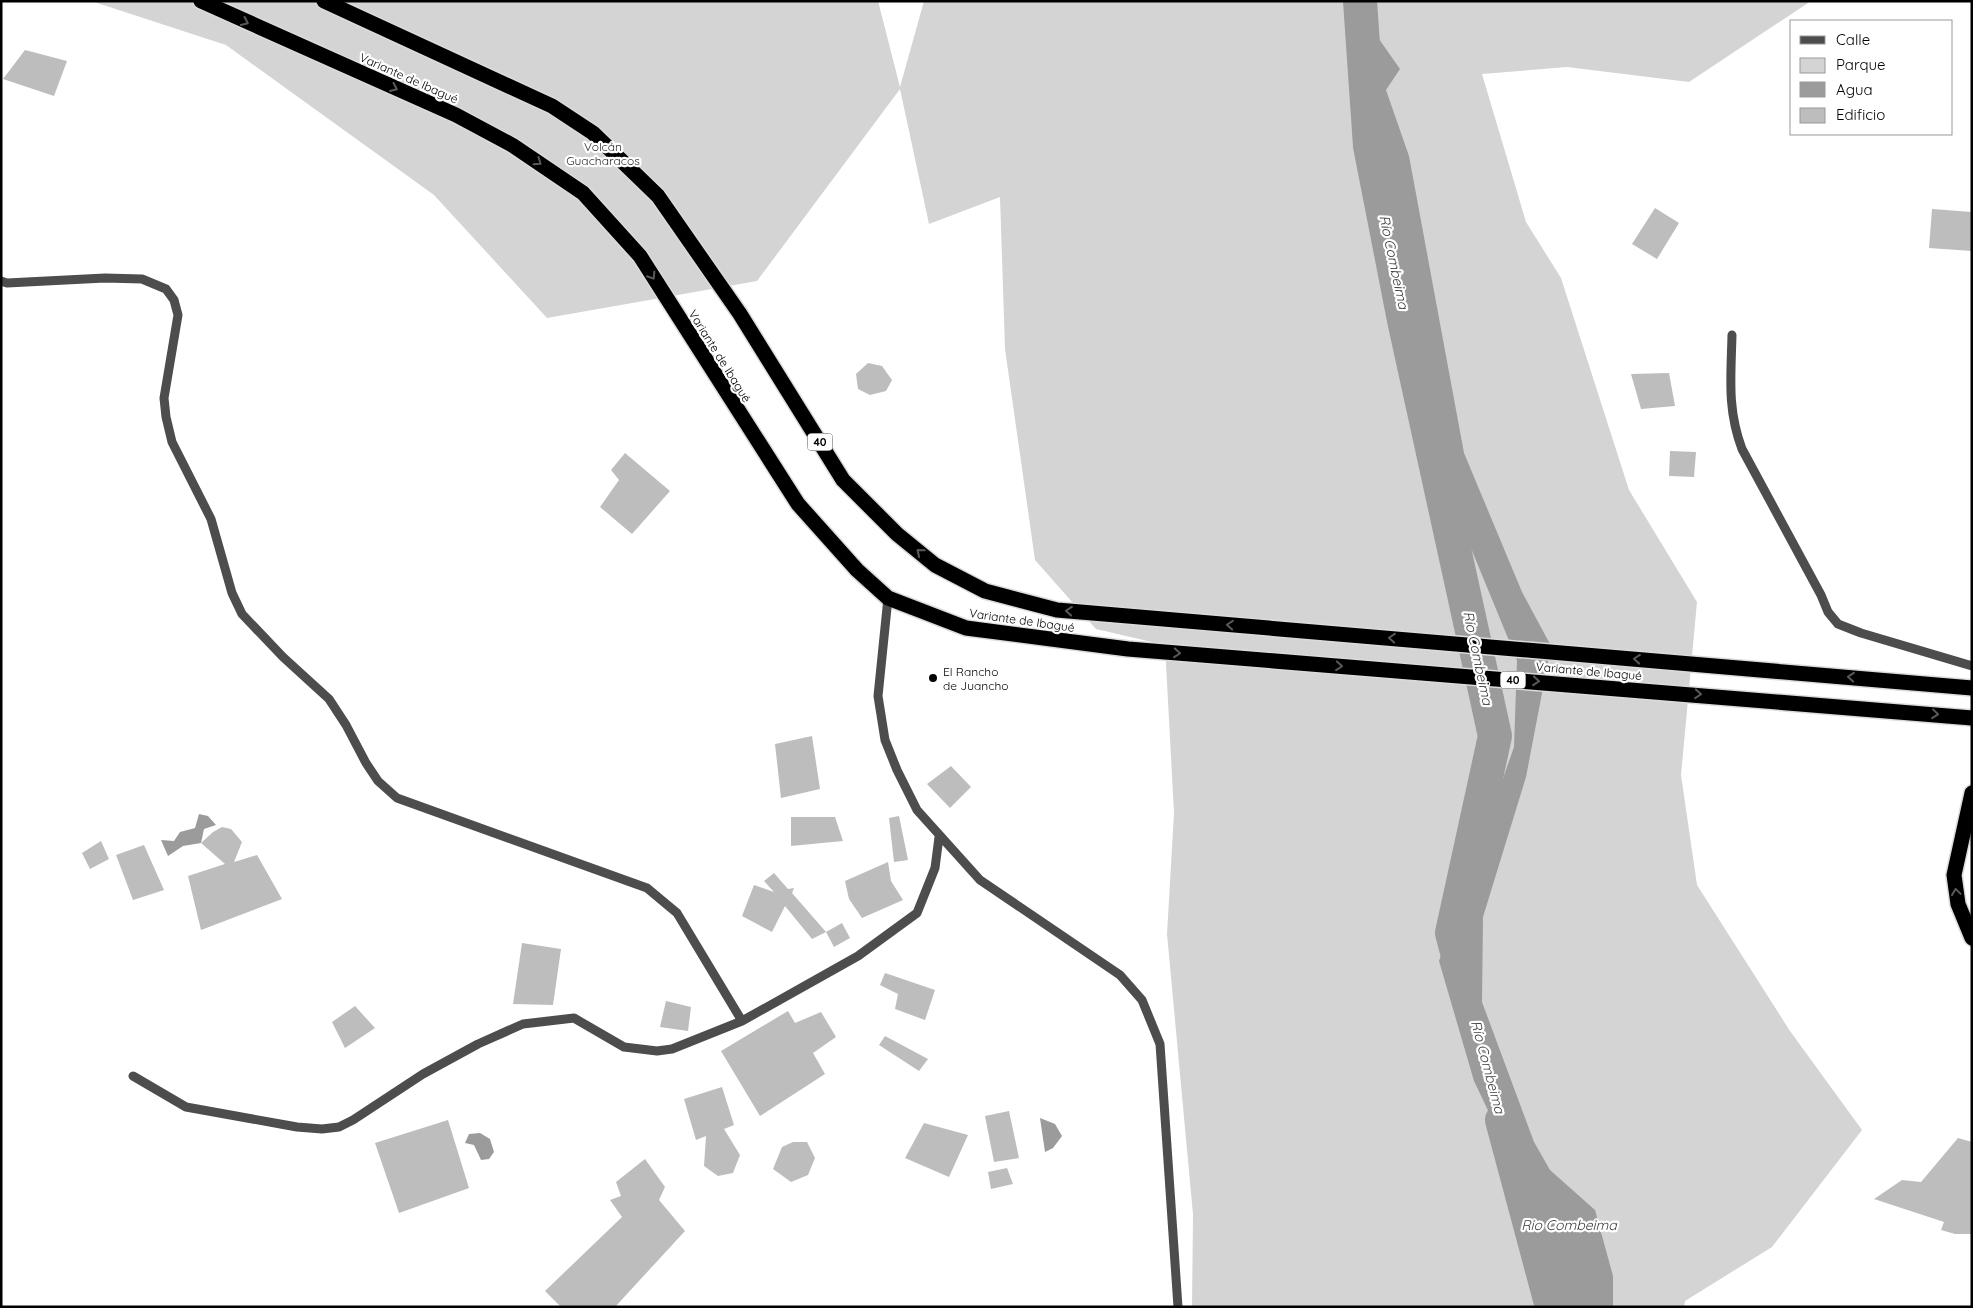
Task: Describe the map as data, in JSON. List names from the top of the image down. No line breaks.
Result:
{"streets":{"highway":["Variante de Ibagué","40"]},"water":["Río Combeima","Rio Combeima"],"parks":["Volcán Guacharacos"],"places":["El Rancho de Juancho"],"legend":["Calle","Parque","Agua","Edificio"]}
